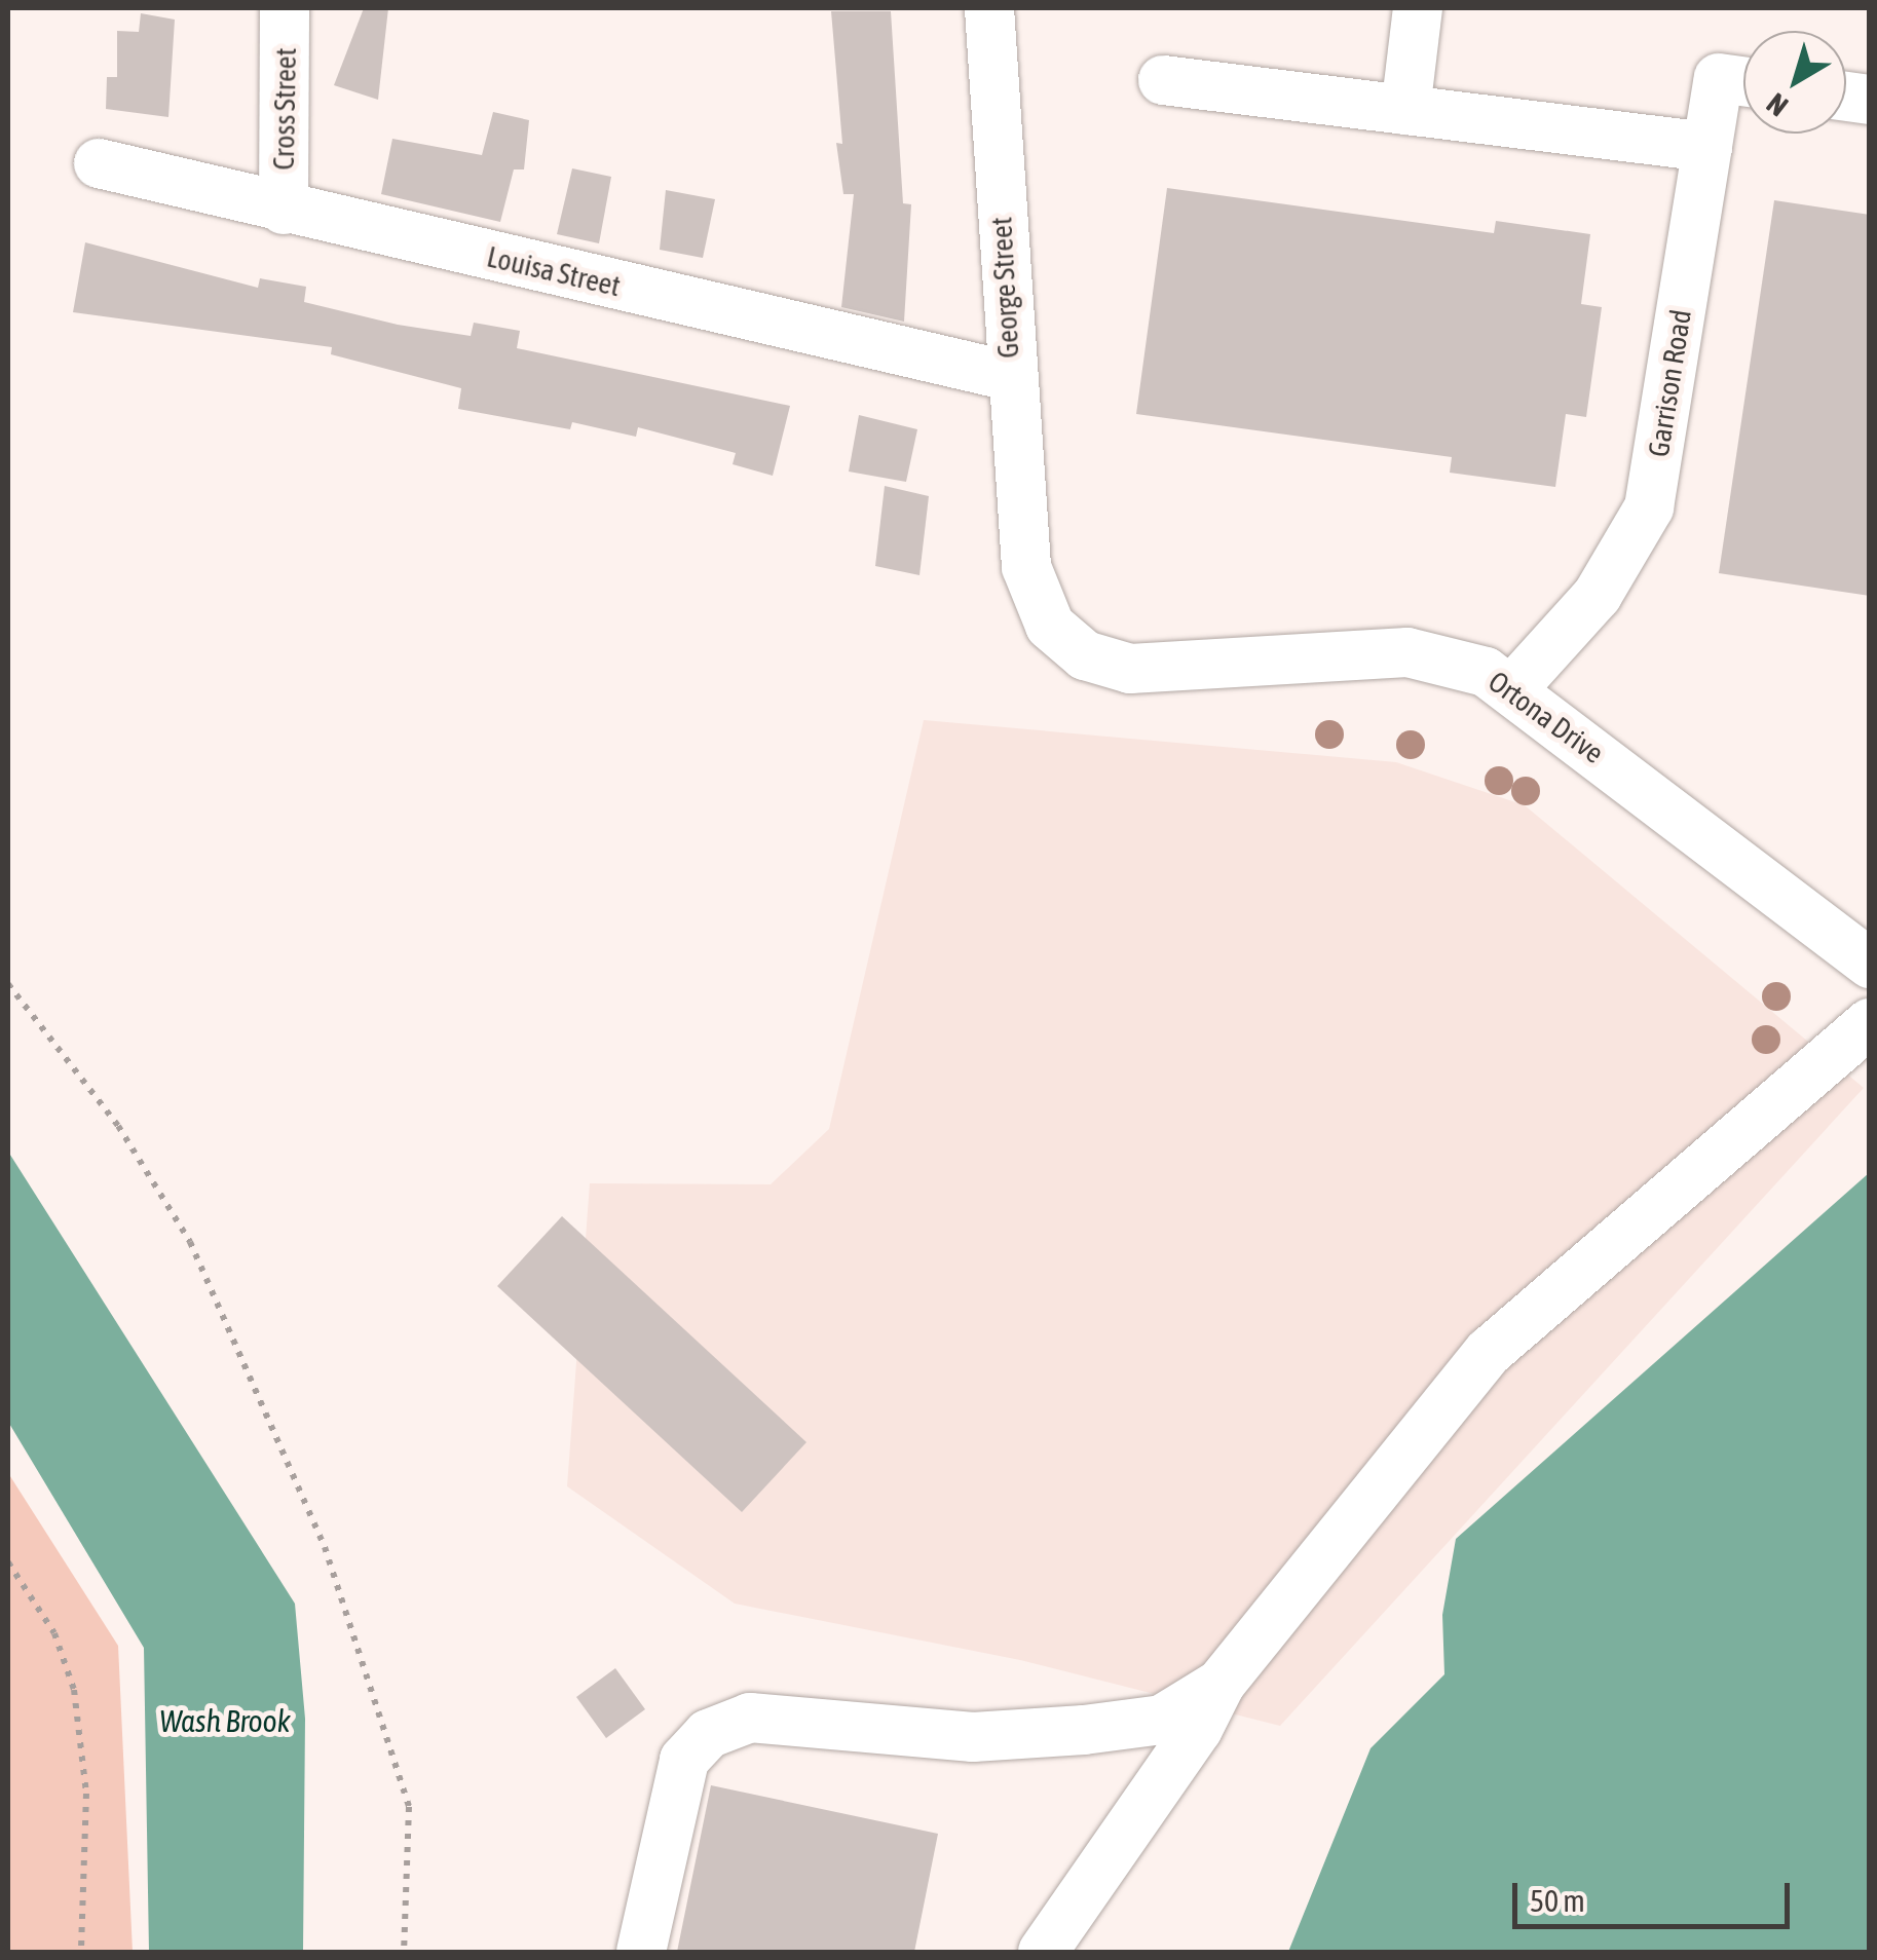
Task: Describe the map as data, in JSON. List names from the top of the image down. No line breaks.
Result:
{"streets":{"street":["Cross Street","Louisa Street","George Street","Garrison Road","Ortona Drive"]},"crossings":[["Cross Street","Louisa Street"],["Louisa Street","George Street"],["George Street","Ortona Drive"],["Garrison Road","Ortona Drive"]],"water":["Wash Brook"],"scale_bar":"50 m","north":"bottom left"}
